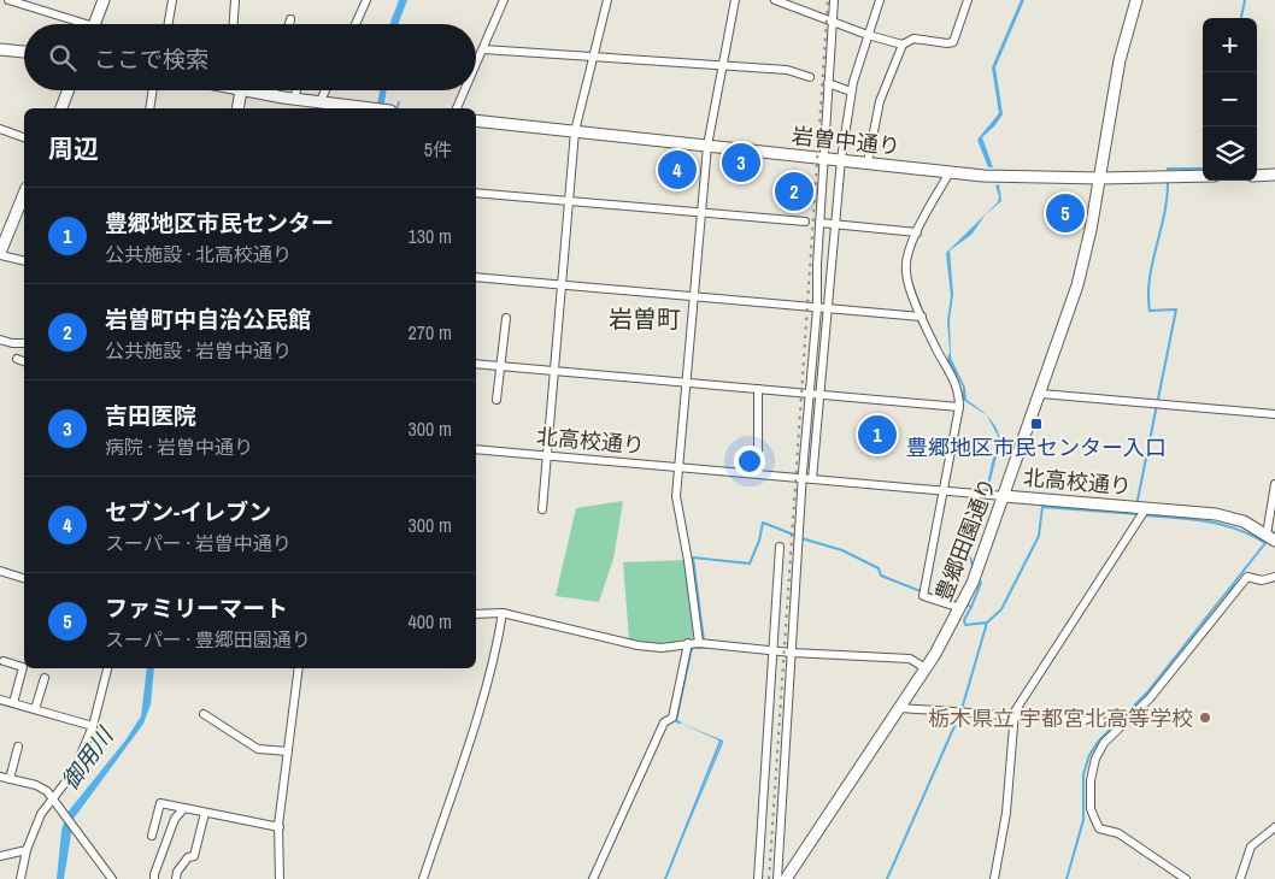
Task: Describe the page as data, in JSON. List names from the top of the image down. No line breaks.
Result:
{"streets":{"street":["岩曽中通り","北高校通り","豊郷田園通り"]},"crossings":[["岩曽中通り","豊郷田園通り"],["北高校通り","豊郷田園通り"]],"districts":["岩曽町"],"water":["御用川"],"places":{"transit":["豊郷地区市民センター入口"],"other":["栃木県立 宇都宮北高等学校"]},"page":{"map_buttons":["+","−"],"search":"ここで検索","heading":["周辺","5件"],"pins":["3","4","2","5","1"],"list":[{"mark":"1","name":"豊郷地区市民センター","note":"公共施設 · 北高校通り","value":"130 m"},{"mark":"2","name":"岩曽町中自治公民館","note":"公共施設 · 岩曽中通り","value":"270 m"},{"mark":"3","name":"吉田医院","note":"病院 · 岩曽中通り","value":"300 m"},{"mark":"4","name":"セブン-イレブン","note":"スーパー · 岩曽中通り","value":"300 m"},{"mark":"5","name":"ファミリーマート","note":"スーパー · 豊郷田園通り","value":"400 m"}]}}
